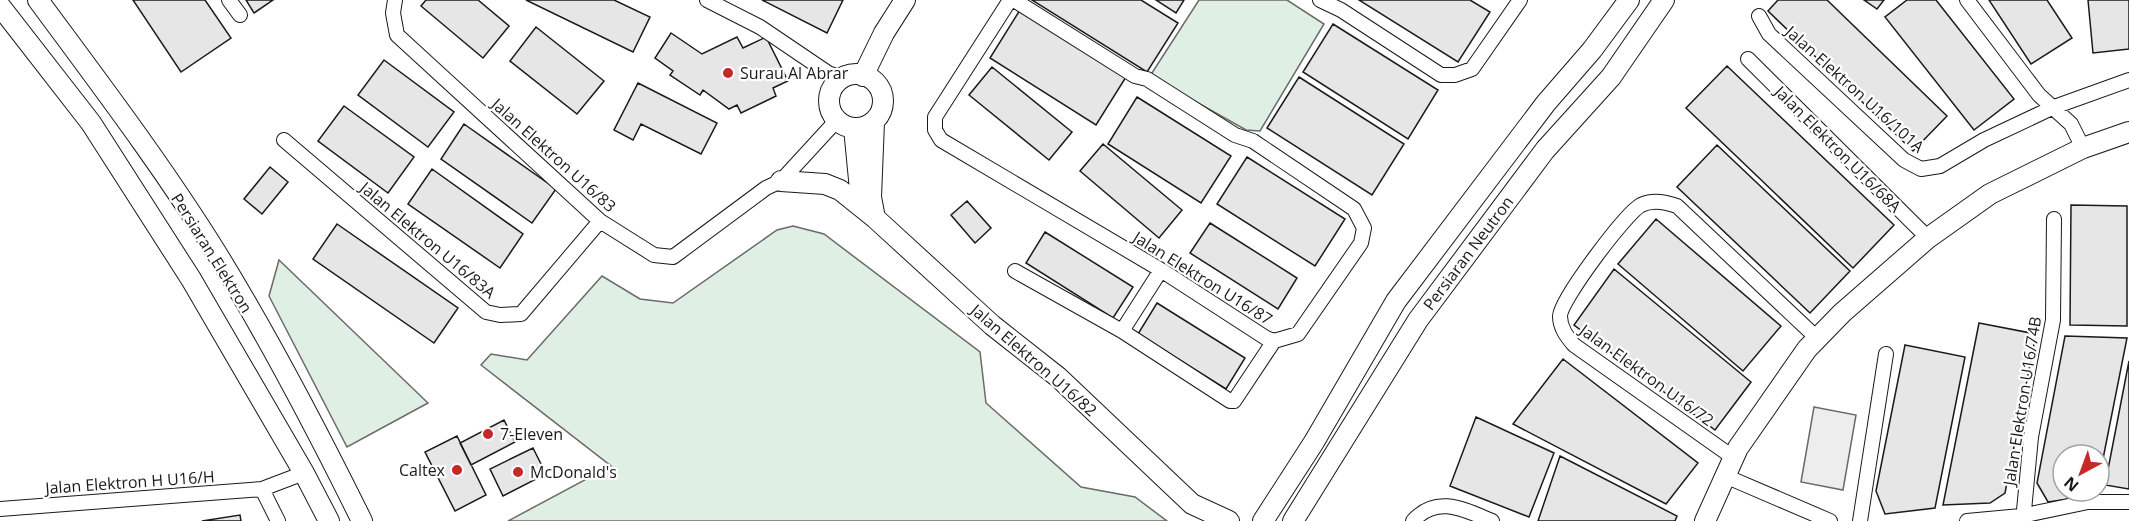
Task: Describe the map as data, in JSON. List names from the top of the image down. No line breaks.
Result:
{"streets":{"street":["Jalan Elektron U16/101A","Jalan Elektron U16/68A","Jalan Elektron U16/83","Jalan Elektron U16/83A","Persiaran Elektron","Persiaran Neutron","Jalan Elektron U16/87","Jalan Elektron U16/82","Jalan Elektron U16/72","Jalan Elektron U16/74B","Jalan Elektron H U16/H"]},"crossings":[["Jalan Elektron U16/83","Jalan Elektron U16/83A"],["Persiaran Elektron","Jalan Elektron H U16/H"]],"places":["Surau Al Abrar","7-Eleven","Caltex","McDonald's"],"north":"bottom left"}
